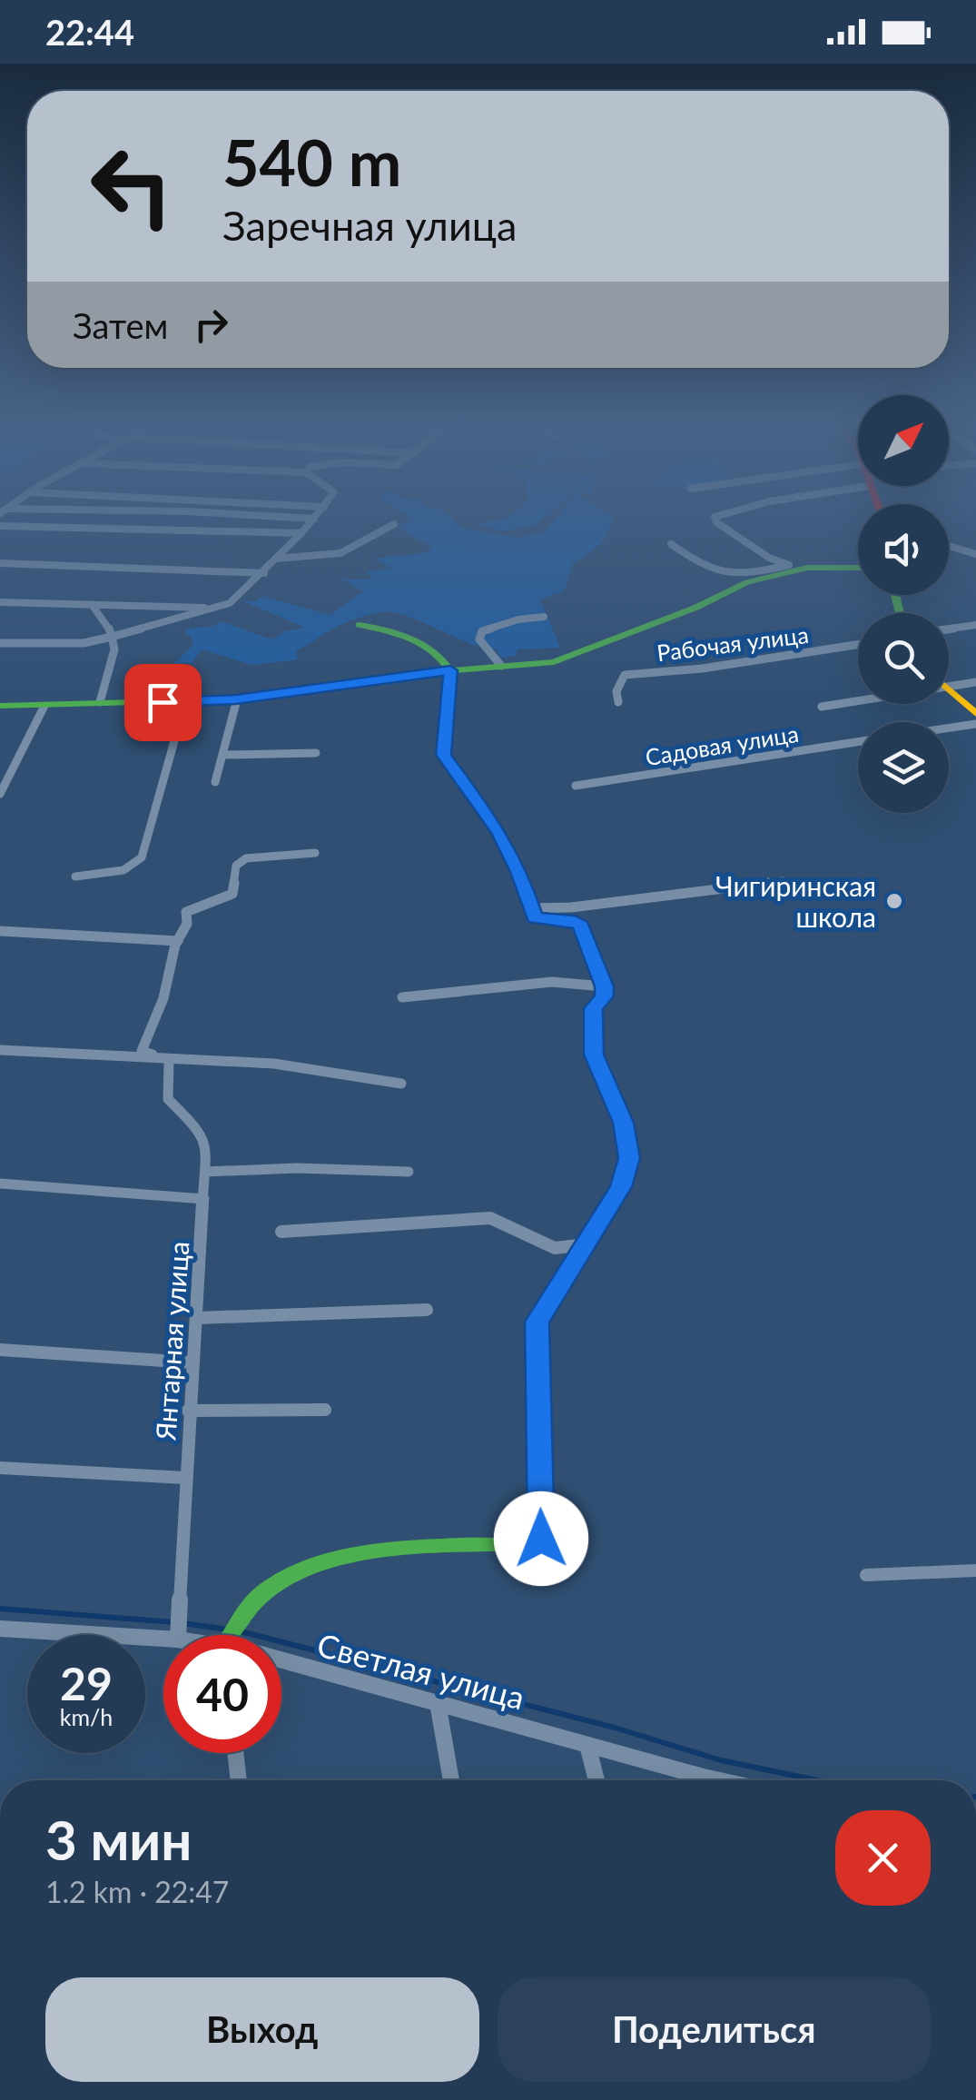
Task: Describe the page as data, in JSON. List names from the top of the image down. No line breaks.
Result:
{"streets":{"street":["Рабочая улица","Садовая улица","Янтарная улица","Светлая улица"]},"places":["Чигиринская школа"],"north":"top right","page":{"status":"22:44","turn":["540 m","Заречная улица"],"then":"Затем","speed":"29 km/h","limit":"40","heading":["3 мин","1.2 km · 22:47"],"buttons":["Выход","Поделиться"]}}
